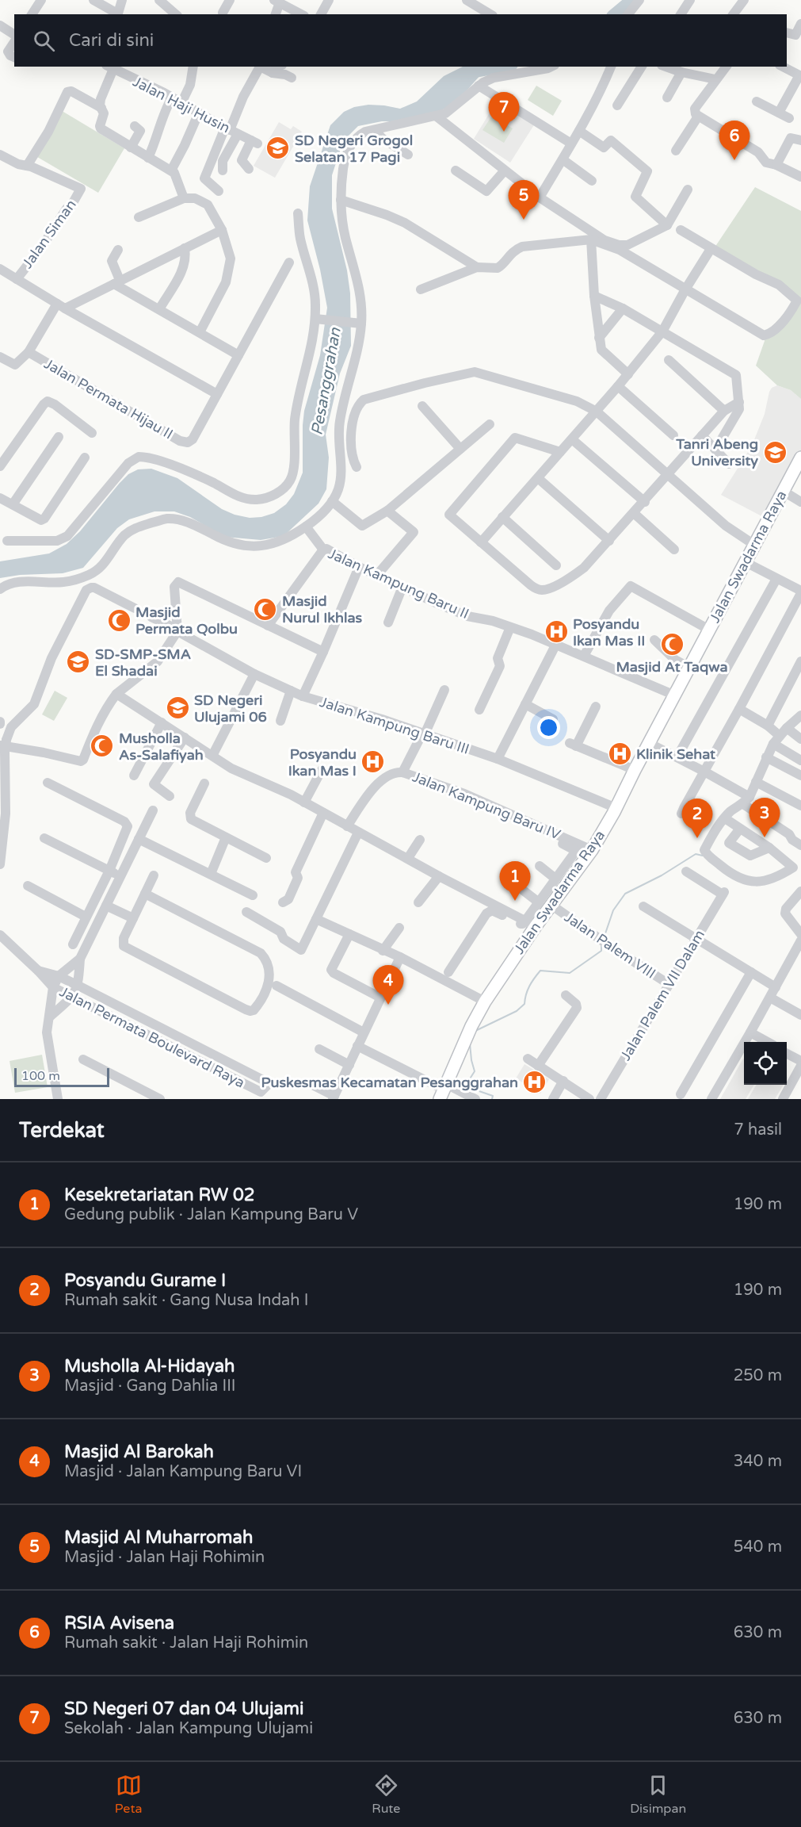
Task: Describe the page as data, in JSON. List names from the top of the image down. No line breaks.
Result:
{"streets":{"main road":["Jalan Swadarma Raya"],"street":["Jalan Haji Husin","Jalan Siman","Jalan Permata Hijau II","Jalan Kampung Baru II","Jalan Kampung Baru III","Jalan Kampung Baru IV","Jalan Palem VIII","Jalan Palem VII Dalam","Jalan Permata Boulevard Raya"]},"crossings":[["Jalan Swadarma Raya","Jalan Kampung Baru II"],["Jalan Swadarma Raya","Jalan Kampung Baru III"],["Jalan Swadarma Raya","Jalan Kampung Baru IV"],["Jalan Swadarma Raya","Jalan Palem VIII"],["Jalan Palem VIII","Jalan Palem VII Dalam"]],"water":["Pesanggrahan"],"places":{"school or university":["SD Negeri Grogol Selatan 17 Pagi","Tanri Abeng University","SD-SMP-SMA El Shadai","SD Negeri Ulujami 06"],"mosque":["Masjid Nurul Ikhlas","Masjid Permata Qolbu","Masjid At Taqwa","Musholla As-Salafiyah"],"hospital":["Posyandu Ikan Mas II","Klinik Sehat","Posyandu Ikan Mas I","Puskesmas Kecamatan Pesanggrahan"]},"scale_bar":"100 m","page":{"search":"Cari di sini","pins":["7","6","5","3","2","1","4"],"scale":"100 m","heading":["Terdekat","7 hasil"],"list":[{"mark":"1","name":"Kesekretariatan RW 02","note":"Gedung publik · Jalan Kampung Baru V","value":"190 m"},{"mark":"2","name":"Posyandu Gurame I","note":"Rumah sakit · Gang Nusa Indah I","value":"190 m"},{"mark":"3","name":"Musholla Al-Hidayah","note":"Masjid · Gang Dahlia III","value":"250 m"},{"mark":"4","name":"Masjid Al Barokah","note":"Masjid · Jalan Kampung Baru VI","value":"340 m"},{"mark":"5","name":"Masjid Al Muharromah","note":"Masjid · Jalan Haji Rohimin","value":"540 m"},{"mark":"6","name":"RSIA Avisena","note":"Rumah sakit · Jalan Haji Rohimin","value":"630 m"},{"mark":"7","name":"SD Negeri 07 dan 04 Ulujami","note":"Sekolah · Jalan Kampung Ulujami","value":"630 m"}],"nav":["Peta","Rute","Disimpan"]}}
